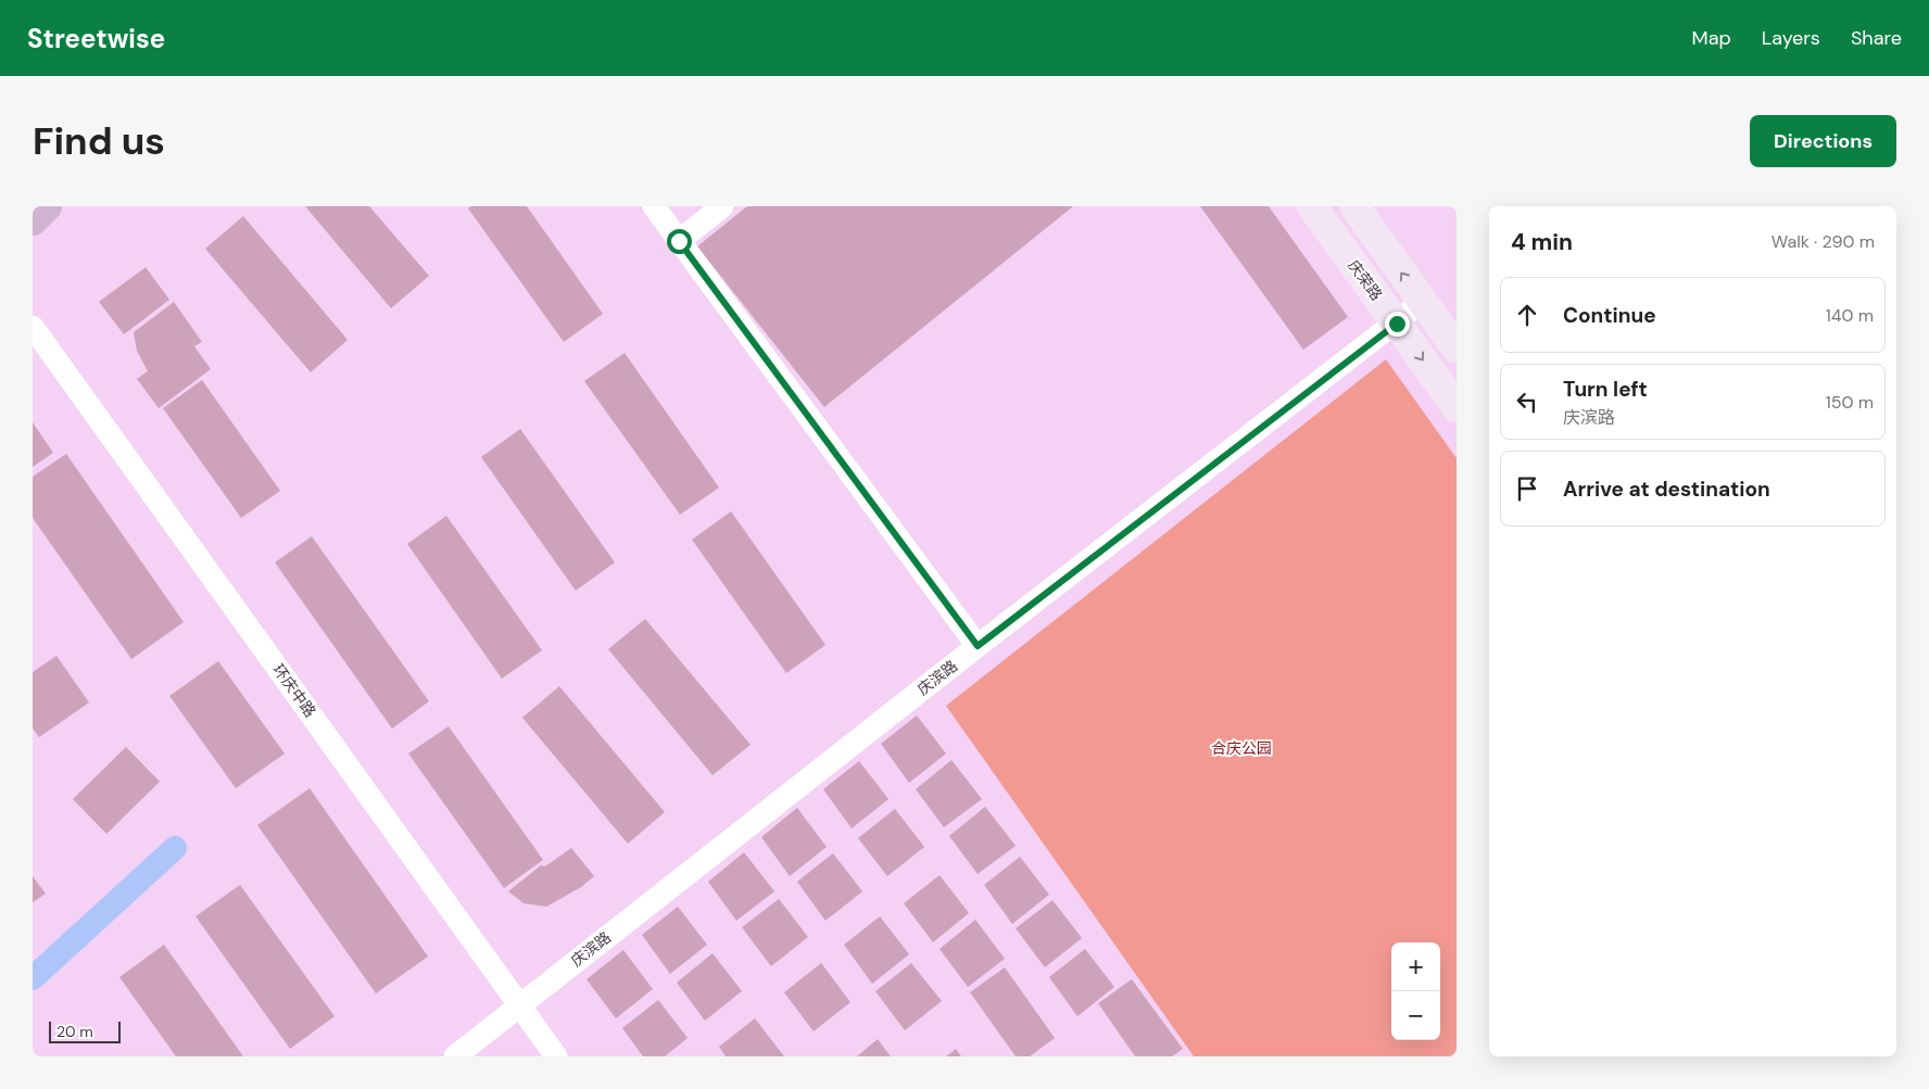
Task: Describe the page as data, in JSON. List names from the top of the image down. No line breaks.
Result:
{"streets":{"street":["庆荣路","庆滨路","环庆中路"]},"crossings":[["庆荣路","庆滨路"],["庆滨路","环庆中路"]],"parks":["合庆公园"],"scale_bar":"20 m","page":{"header":"Streetwise","nav":["Map","Layers","Share"],"buttons":"Directions","title":"Find us","heading":["4 min","Walk · 290 m"],"list":[["Continue","140 m"],["Turn left","庆滨路","150 m"],"Arrive at destination"],"map_buttons":["+","−"],"scale":"20 m"}}
